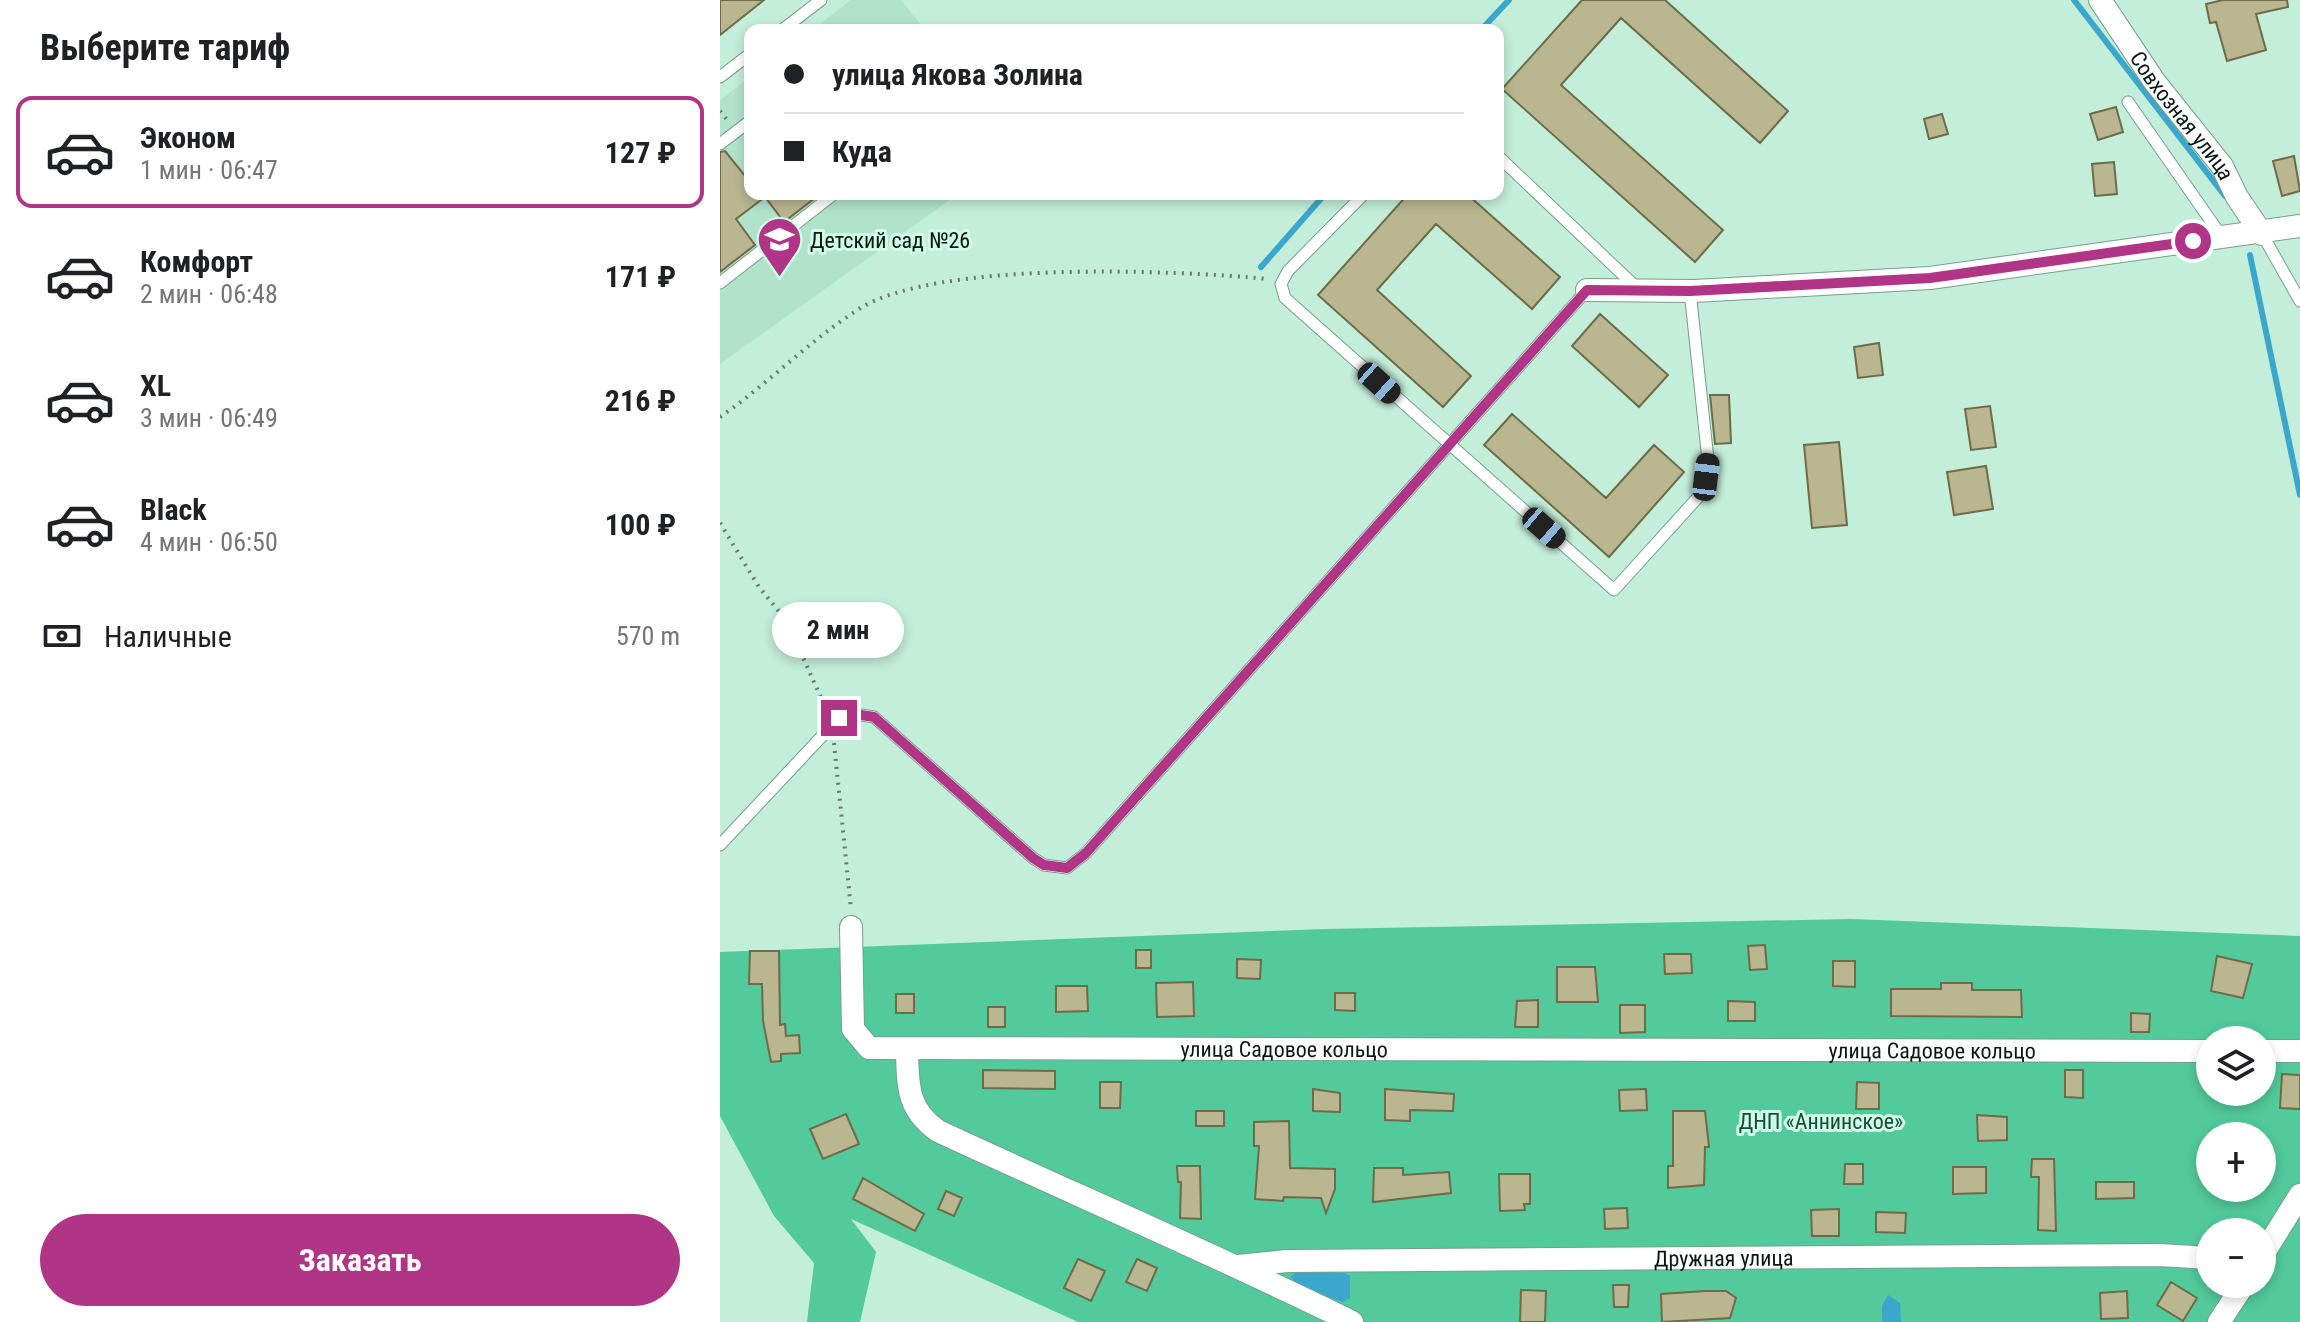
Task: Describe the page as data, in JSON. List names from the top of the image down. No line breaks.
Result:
{"streets":{"street":["Совхозная улица","улица Садовое кольцо","Дружная улица"]},"parks":["ДНП «Аннинское»"],"places":{"school or university":["Детский сад №26"]},"page":{"heading":"Выберите тариф","banner":["улица Якова Золина","Куда"],"list":[{"name":"Эконом","note":"1 мин · 06:47","value":"127 ₽"},{"name":"Комфорт","note":"2 мин · 06:48","value":"171 ₽"},{"name":"XL","note":"3 мин · 06:49","value":"216 ₽"},{"name":"Black","note":"4 мин · 06:50","value":"100 ₽"}],"pay":["Наличные","570 m"],"bubble":"2 мин","map_buttons":["+","−"],"buttons":"Заказать"}}
